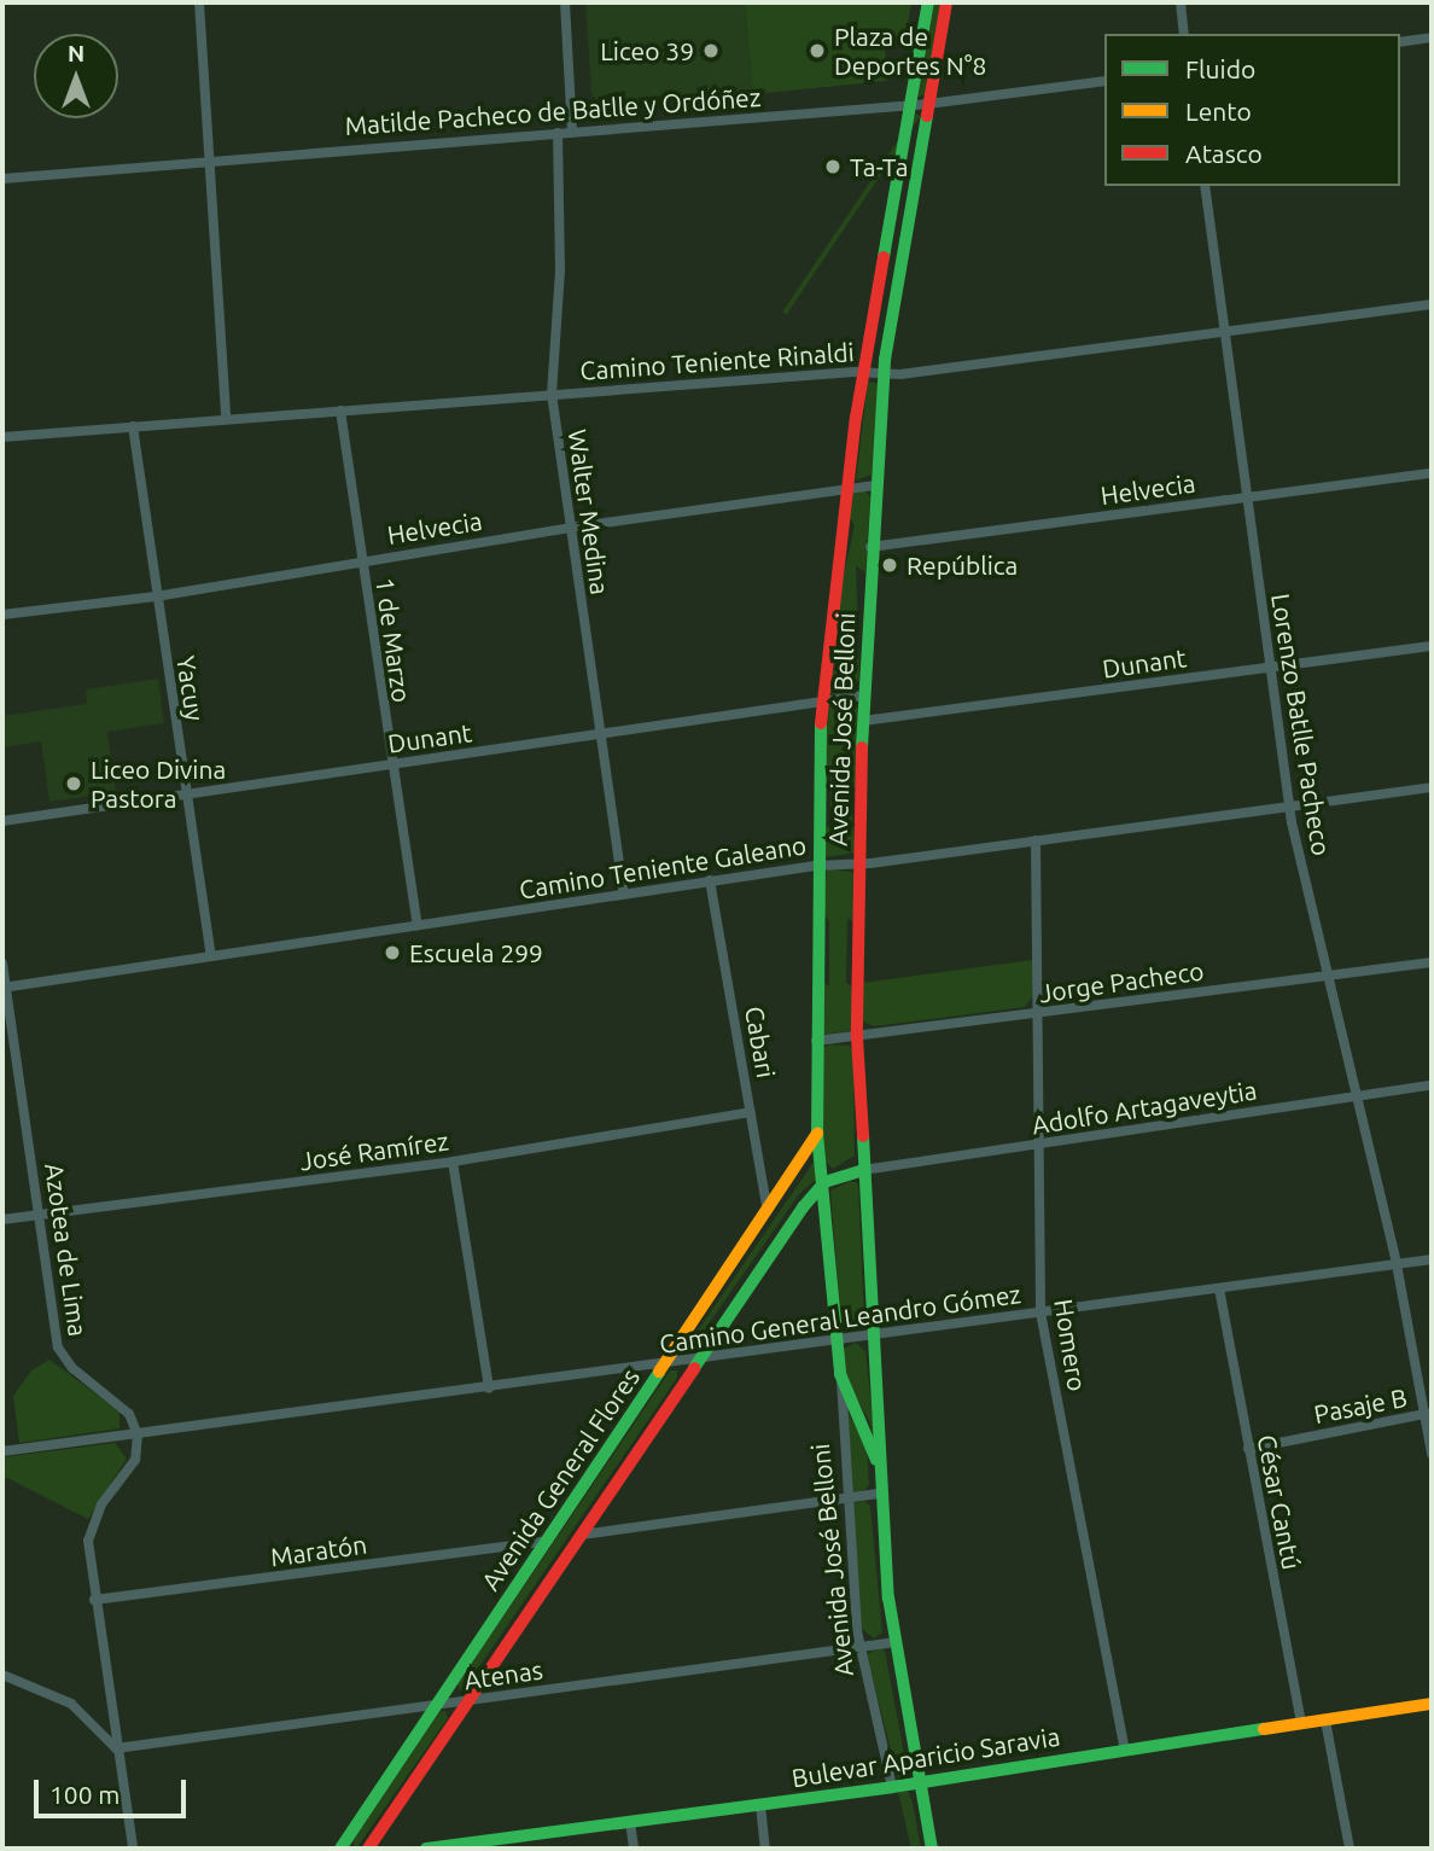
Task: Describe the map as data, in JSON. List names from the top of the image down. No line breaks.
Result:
{"streets":{"main road":["Avenida José Belloni","Avenida General Flores","Bulevar Aparicio Saravia"],"street":["Matilde Pacheco de Batlle y Ordóñez","Camino Teniente Rinaldi","Helvecia","Walter Medina","1 de Marzo","Dunant","Yacuy","Lorenzo Batlle Pacheco","Camino Teniente Galeano","Jorge Pacheco","Cabari","Adolfo Artagaveytia","José Ramírez","Azotea de Lima","Camino General Leandro Gómez","Homero","Pasaje B","César Cantú","Maratón","Atenas"]},"crossings":[["Matilde Pacheco de Batlle y Ordóñez","Walter Medina"],["Matilde Pacheco de Batlle y Ordóñez","Avenida José Belloni"],["Camino Teniente Rinaldi","Walter Medina"],["Camino Teniente Rinaldi","1 de Marzo"],["Camino Teniente Rinaldi","Yacuy"],["Camino Teniente Rinaldi","Lorenzo Batlle Pacheco"],["Camino Teniente Rinaldi","Avenida José Belloni"],["Helvecia","Walter Medina"],["Helvecia","1 de Marzo"],["Helvecia","Yacuy"],["Helvecia","Lorenzo Batlle Pacheco"],["Helvecia","Avenida José Belloni"],["Walter Medina","Dunant"],["Walter Medina","Camino Teniente Galeano"],["1 de Marzo","Dunant"],["1 de Marzo","Camino Teniente Galeano"],["Dunant","Yacuy"],["Dunant","Lorenzo Batlle Pacheco"],["Dunant","Avenida José Belloni"],["Yacuy","Camino Teniente Galeano"],["Lorenzo Batlle Pacheco","Camino Teniente Galeano"],["Lorenzo Batlle Pacheco","Jorge Pacheco"],["Lorenzo Batlle Pacheco","Adolfo Artagaveytia"],["Lorenzo Batlle Pacheco","Camino General Leandro Gómez"],["Lorenzo Batlle Pacheco","Pasaje B"],["Avenida José Belloni","Camino Teniente Galeano"],["Avenida José Belloni","Jorge Pacheco"],["Avenida José Belloni","Adolfo Artagaveytia"],["Avenida José Belloni","Camino General Leandro Gómez"],["Avenida José Belloni","Avenida General Flores"],["Avenida José Belloni","Atenas"],["Avenida José Belloni","Bulevar Aparicio Saravia"],["Camino Teniente Galeano","Cabari"],["Camino Teniente Galeano","Azotea de Lima"],["Camino Teniente Galeano","Homero"],["Jorge Pacheco","Homero"],["Cabari","José Ramírez"],["Cabari","Avenida General Flores"],["Adolfo Artagaveytia","Homero"],["José Ramírez","Azotea de Lima"],["Azotea de Lima","Camino General Leandro Gómez"],["Camino General Leandro Gómez","Homero"],["Camino General Leandro Gómez","Avenida General Flores"],["Camino General Leandro Gómez","César Cantú"],["Homero","Bulevar Aparicio Saravia"],["Pasaje B","César Cantú"],["Avenida General Flores","Maratón"],["Avenida General Flores","Atenas"],["César Cantú","Bulevar Aparicio Saravia"]],"places":["Liceo 39","Plaza de Deportes N°8","Ta-Ta","República","Liceo Divina Pastora","Escuela 299"],"legend":["Fluido","Lento","Atasco"],"scale_bar":"100 m","north":"top"}
